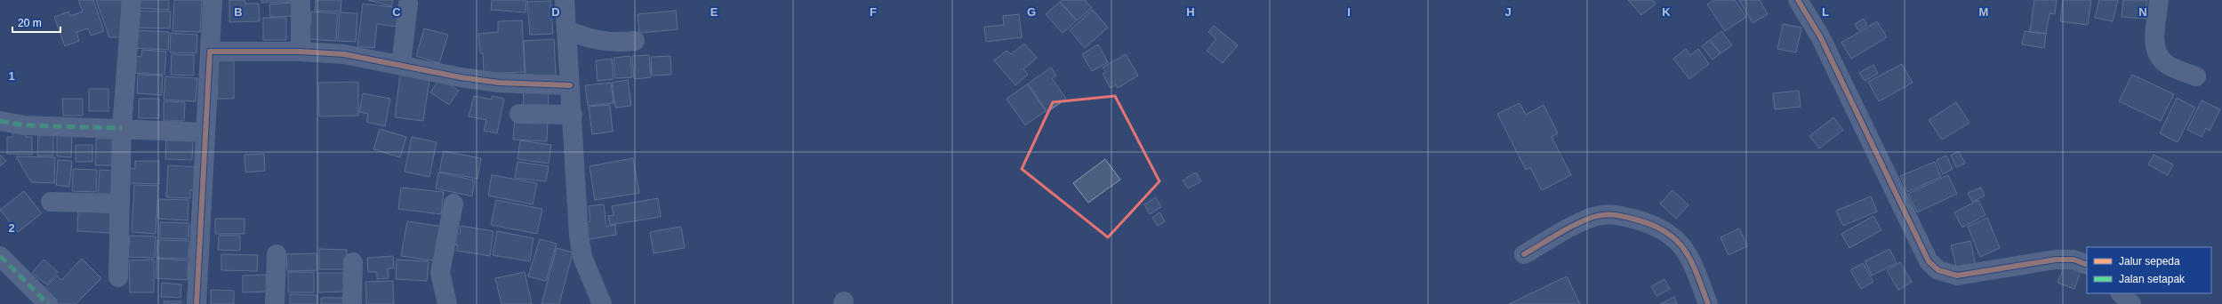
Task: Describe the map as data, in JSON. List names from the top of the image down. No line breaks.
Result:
{"legend":["Jalur sepeda","Jalan setapak"],"scale_bar":"20 m","grid":{"columns":["B","C","D","E","F","G","H","I","J","K","L","M","N"],"rows":["1","2"]}}
